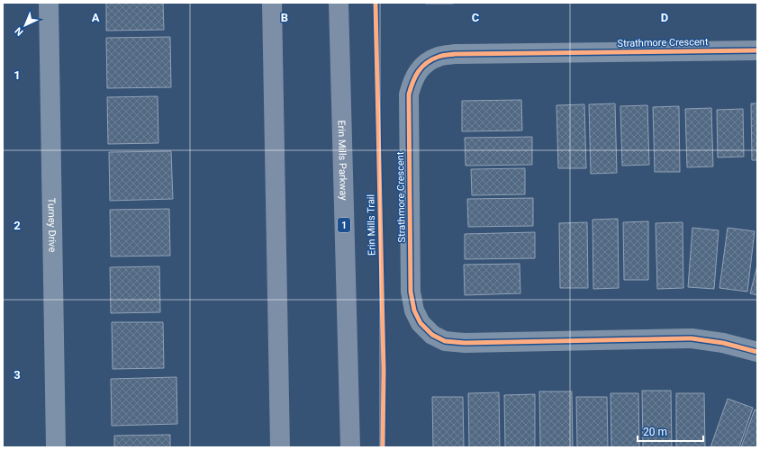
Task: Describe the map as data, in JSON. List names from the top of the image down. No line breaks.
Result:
{"streets":{"main road":["Erin Mills Parkway","1"],"street":["Strathmore Crescent","Turney Drive"],"cycle path":["Erin Mills Trail"]},"scale_bar":"20 m","north":"bottom left","grid":{"columns":["A","B","C","D"],"rows":["1","2","3"]}}
